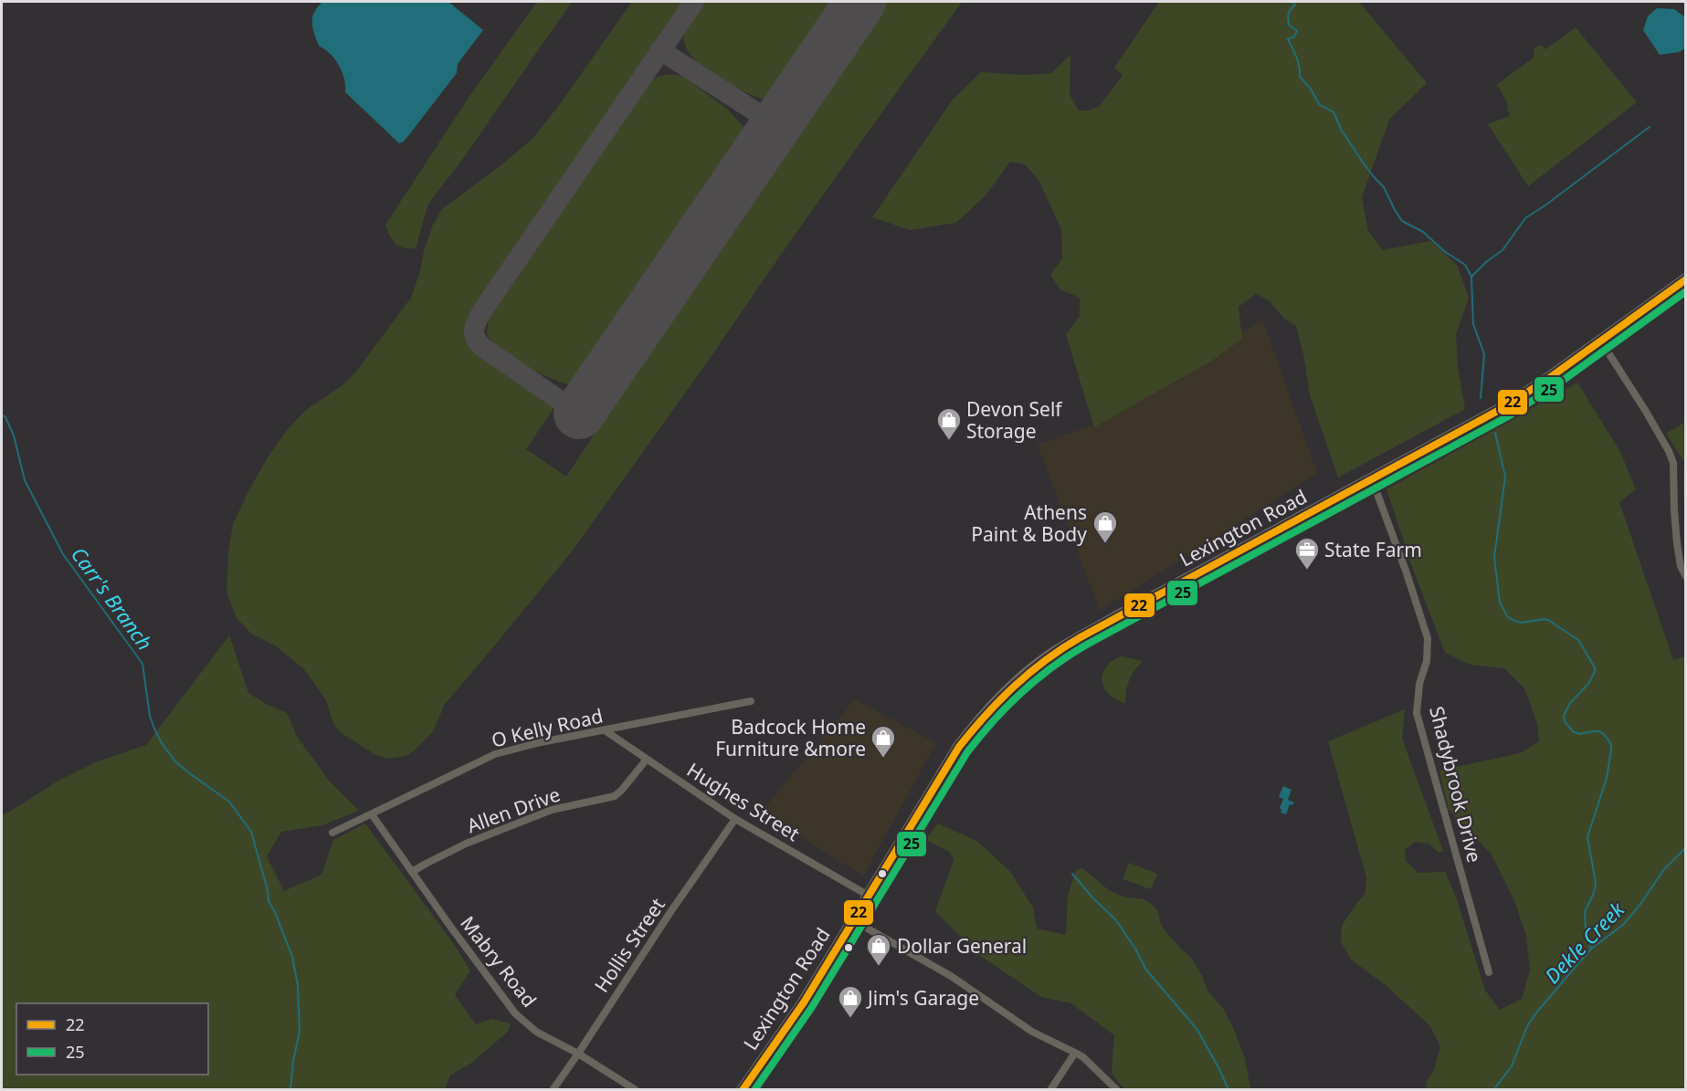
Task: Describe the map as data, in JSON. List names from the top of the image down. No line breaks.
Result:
{"streets":{"highway":["Lexington Road"],"street":["O Kelly Road","Shadybrook Drive","Hughes Street","Allen Drive","Hollis Street","Mabry Road"]},"crossings":[["Lexington Road","Shadybrook Drive"],["Lexington Road","Hughes Street"],["O Kelly Road","Hughes Street"],["O Kelly Road","Mabry Road"],["Hughes Street","Allen Drive"],["Hughes Street","Hollis Street"],["Allen Drive","Mabry Road"],["Hollis Street","Mabry Road"]],"water":["Carr's Branch","Dekle Creek"],"places":{"shop":["Devon Self Storage","Athens Paint & Body","Badcock Home Furniture &more","Dollar General","Jim's Garage"],"office":["State Farm"]},"lines":["transit line 22","transit line 25"],"legend":["22","25"]}
